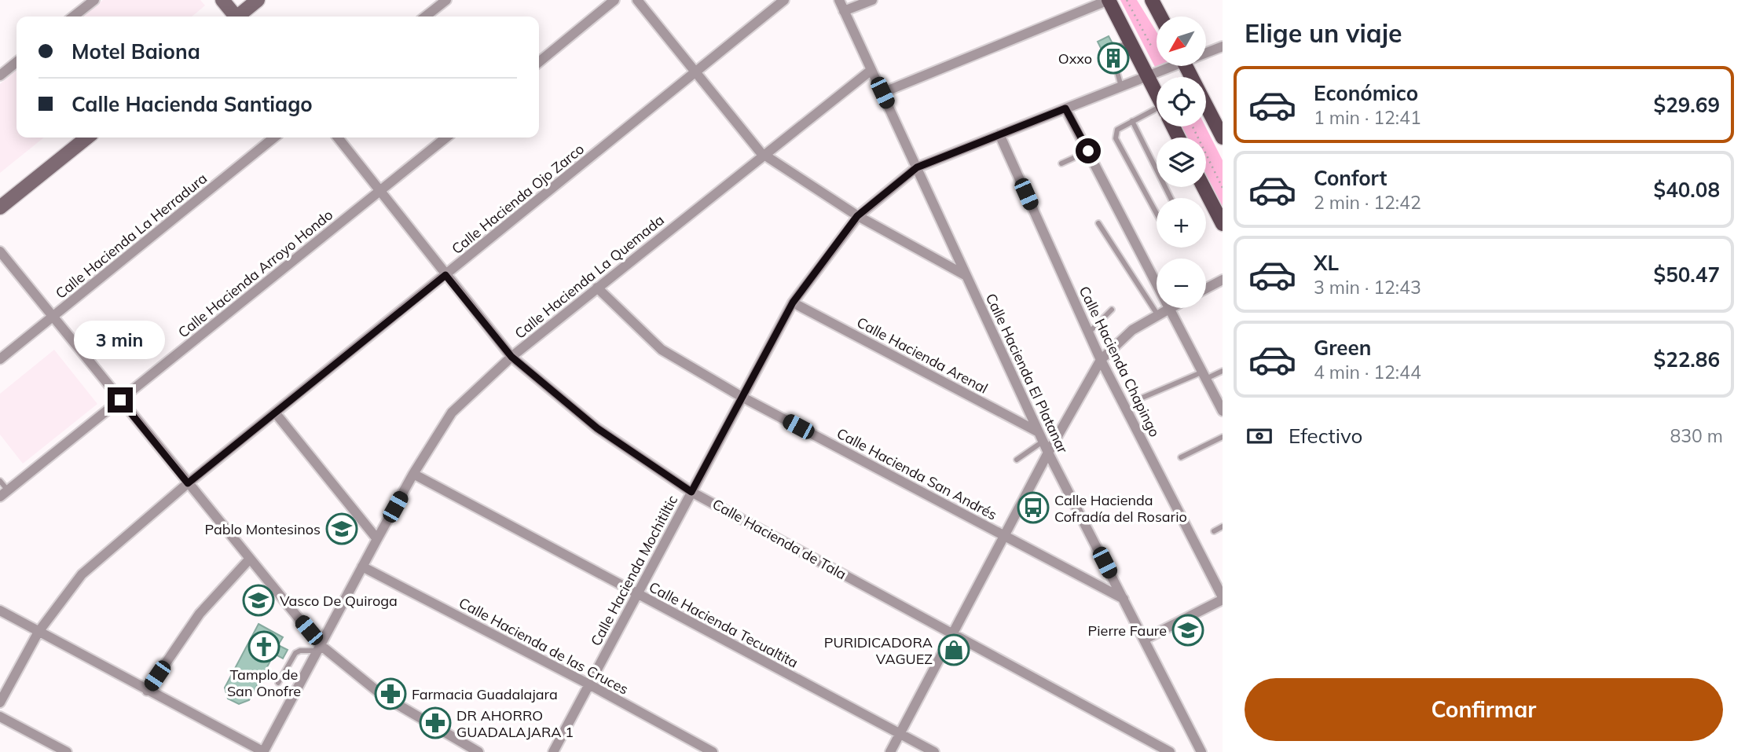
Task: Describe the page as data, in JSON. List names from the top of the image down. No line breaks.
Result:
{"streets":{"street":["Calle Hacienda Ojo Zarco","Calle Hacienda La Herradura","Calle Hacienda Arroyo Hondo","Calle Hacienda La Quemada","Calle Hacienda Arenal","Calle Hacienda Chapingo","Calle Hacienda El Platanar","Calle Hacienda San Andrés","Calle Hacienda de Tala","Calle Hacienda Mochitiltic","Calle Hacienda Tecualtita","Calle Hacienda de las Cruces"]},"crossings":[["Calle Hacienda Ojo Zarco","Calle Hacienda de Tala"],["Calle Hacienda Arroyo Hondo","Calle Hacienda de Tala"],["Calle Hacienda La Quemada","Calle Hacienda El Platanar"],["Calle Hacienda La Quemada","Calle Hacienda San Andrés"],["Calle Hacienda La Quemada","Calle Hacienda de Tala"],["Calle Hacienda La Quemada","Calle Hacienda Tecualtita"],["Calle Hacienda La Quemada","Calle Hacienda de las Cruces"],["Calle Hacienda Arenal","Calle Hacienda El Platanar"],["Calle Hacienda Arenal","Calle Hacienda Mochitiltic"],["Calle Hacienda Chapingo","Calle Hacienda Mochitiltic"],["Calle Hacienda El Platanar","Calle Hacienda San Andrés"],["Calle Hacienda El Platanar","Calle Hacienda Mochitiltic"],["Calle Hacienda San Andrés","Calle Hacienda Mochitiltic"],["Calle Hacienda de Tala","Calle Hacienda Mochitiltic"],["Calle Hacienda Mochitiltic","Calle Hacienda Tecualtita"],["Calle Hacienda Mochitiltic","Calle Hacienda de las Cruces"]],"places":{"building":["Oxxo"],"bus stop":["Calle Hacienda Cofradía del Rosario"],"school or university":["Pablo Montesinos","Vasco De Quiroga","Pierre Faure"],"church":["Tamplo de San Onofre"],"shop":["PURIDICADORA VAGUEZ"],"pharmacy":["Farmacia Guadalajara","DR AHORRO GUADALAJARA 1"]},"north":"bottom left","page":{"heading":"Elige un viaje","map_buttons":["+","−"],"banner":["Motel Baiona","Calle Hacienda Santiago"],"list":[{"name":"Económico","note":"1 min · 12:41","value":"$29.69"},{"name":"Confort","note":"2 min · 12:42","value":"$40.08"},{"name":"XL","note":"3 min · 12:43","value":"$50.47"},{"name":"Green","note":"4 min · 12:44","value":"$22.86"}],"bubble":"3 min","pay":["Efectivo","830 m"],"buttons":"Confirmar"}}
